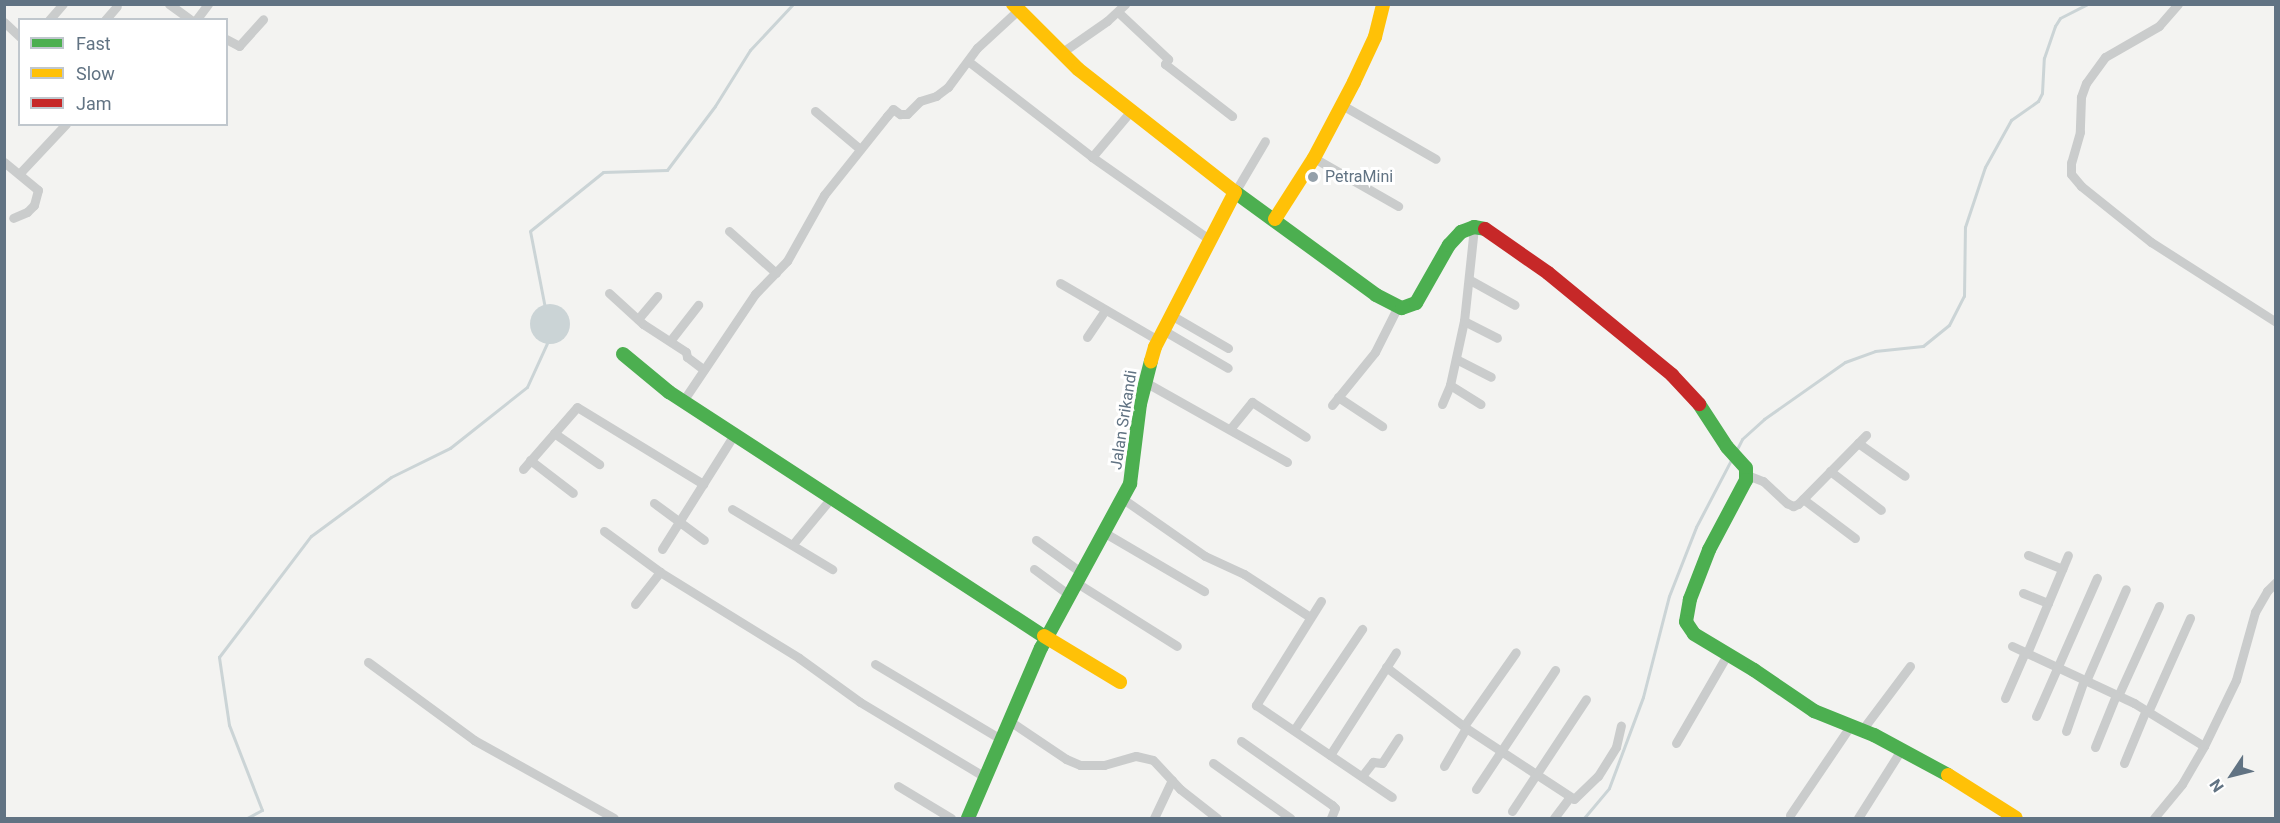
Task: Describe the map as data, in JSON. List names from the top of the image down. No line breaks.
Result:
{"streets":{"street":["Jalan Srikandi"]},"places":["PetraMini"],"legend":["Fast","Slow","Jam"],"north":"bottom left"}
